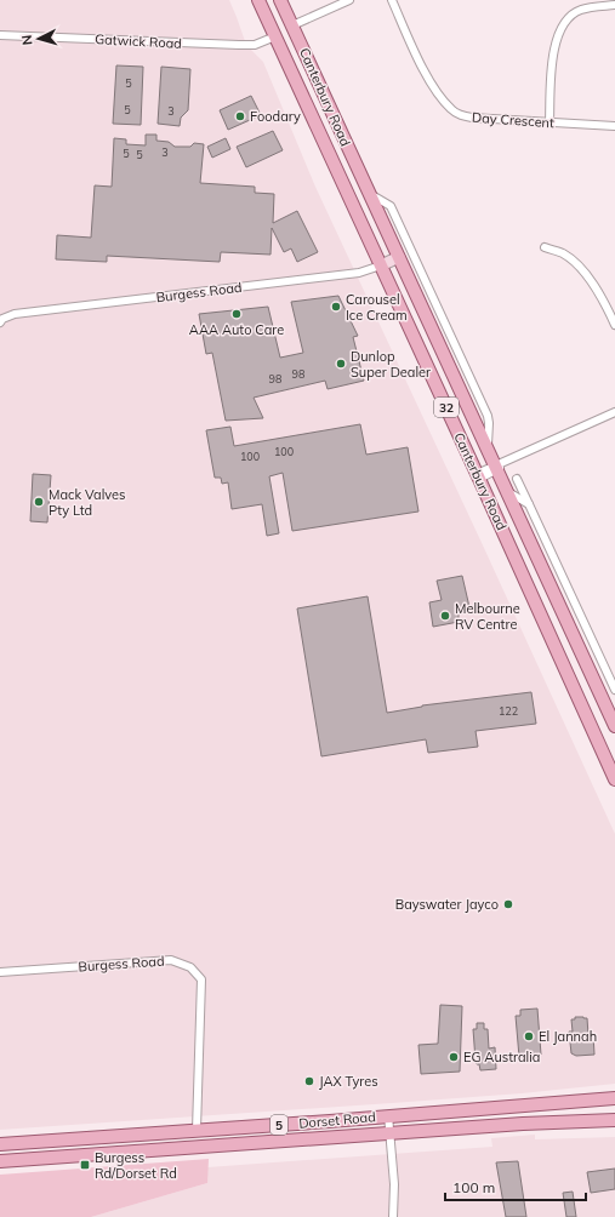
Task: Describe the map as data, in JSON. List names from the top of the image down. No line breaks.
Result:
{"streets":{"main road":["Canterbury Road","32","Dorset Road","5"],"street":["Gatwick Road","Day Crescent","Burgess Road"]},"crossings":[["Gatwick Road","Canterbury Road"],["Canterbury Road","Burgess Road"],["Burgess Road","Dorset Road"]],"places":{"other":["Foodary","Carousel Ice Cream","AAA Auto Care","Dunlop Super Dealer","Mack Valves Pty Ltd","Melbourne RV Centre","Bayswater Jayco","El Jannah","EG Australia","JAX Tyres"],"transit":["Burgess Rd/Dorset Rd"]},"house_numbers":["5","5","3","3","5","5","98","98","100","100","122"],"scale_bar":"100 m","north":"left"}
